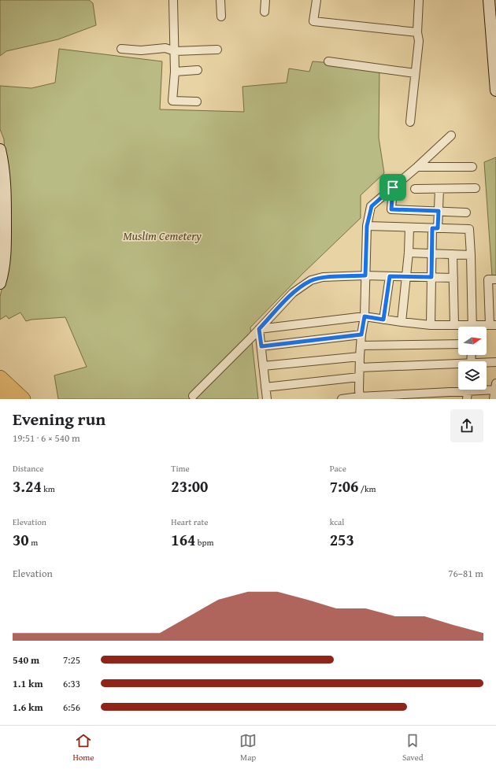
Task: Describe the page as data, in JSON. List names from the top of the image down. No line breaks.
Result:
{"parks":["Muslim Cemetery"],"north":"right","page":{"heading":["Evening run","19:51 · 6 × 540 m"],"stats":[["Distance","3.24 km"],["Time","23:00"],["Pace","7:06 /km"],["Elevation","30 m"],["Heart rate","164 bpm"],["kcal","253"]],"chart":["Elevation","76–81 m"],"list":[{"name":"540 m","note":"7:25"},{"name":"1.1 km","note":"6:33"},{"name":"1.6 km","note":"6:56"}],"tabs":["Home","Map","Saved"]}}
